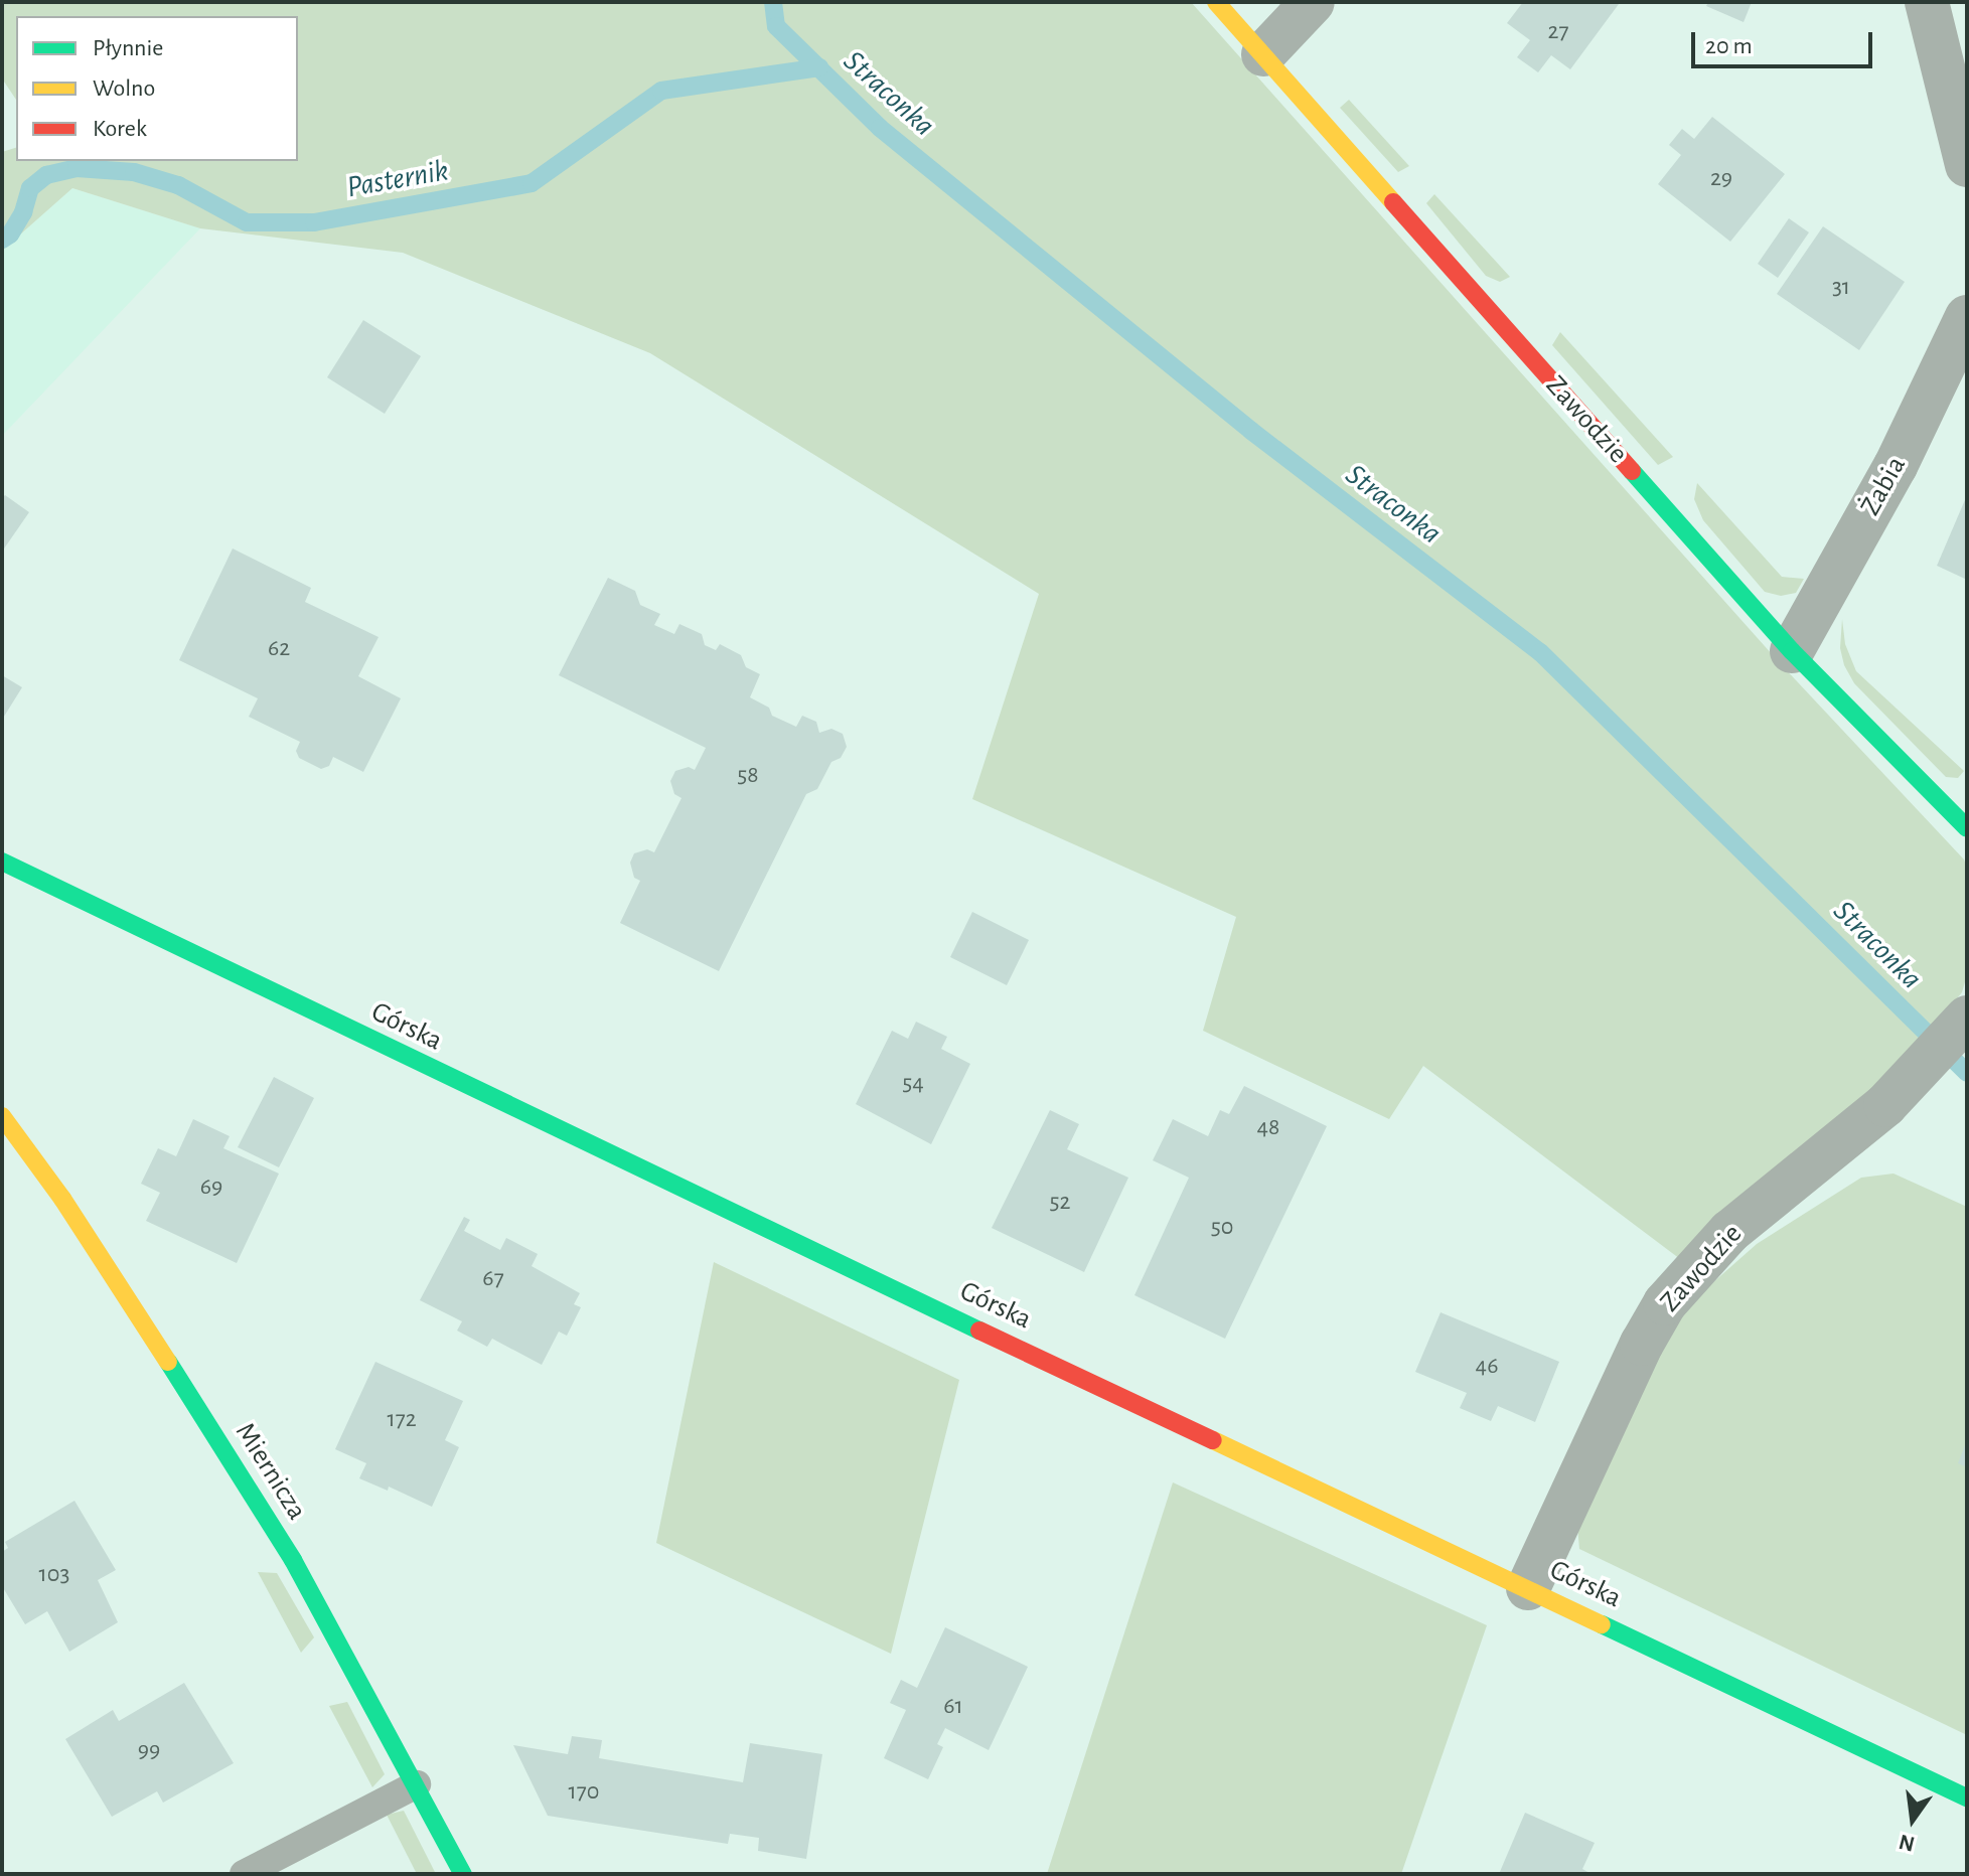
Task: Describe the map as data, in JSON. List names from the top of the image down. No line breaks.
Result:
{"streets":{"street":["Zawodzie","Żabia","Górska","Miernicza"]},"crossings":[["Zawodzie","Żabia"],["Zawodzie","Górska"]],"water":["Straconka","Pasternik"],"house_numbers":["27","29","31","62","58","54","48","69","52","50","67","46","172","103","61","99","170"],"legend":["Płynnie","Wolno","Korek"],"scale_bar":"20 m","north":"bottom"}
